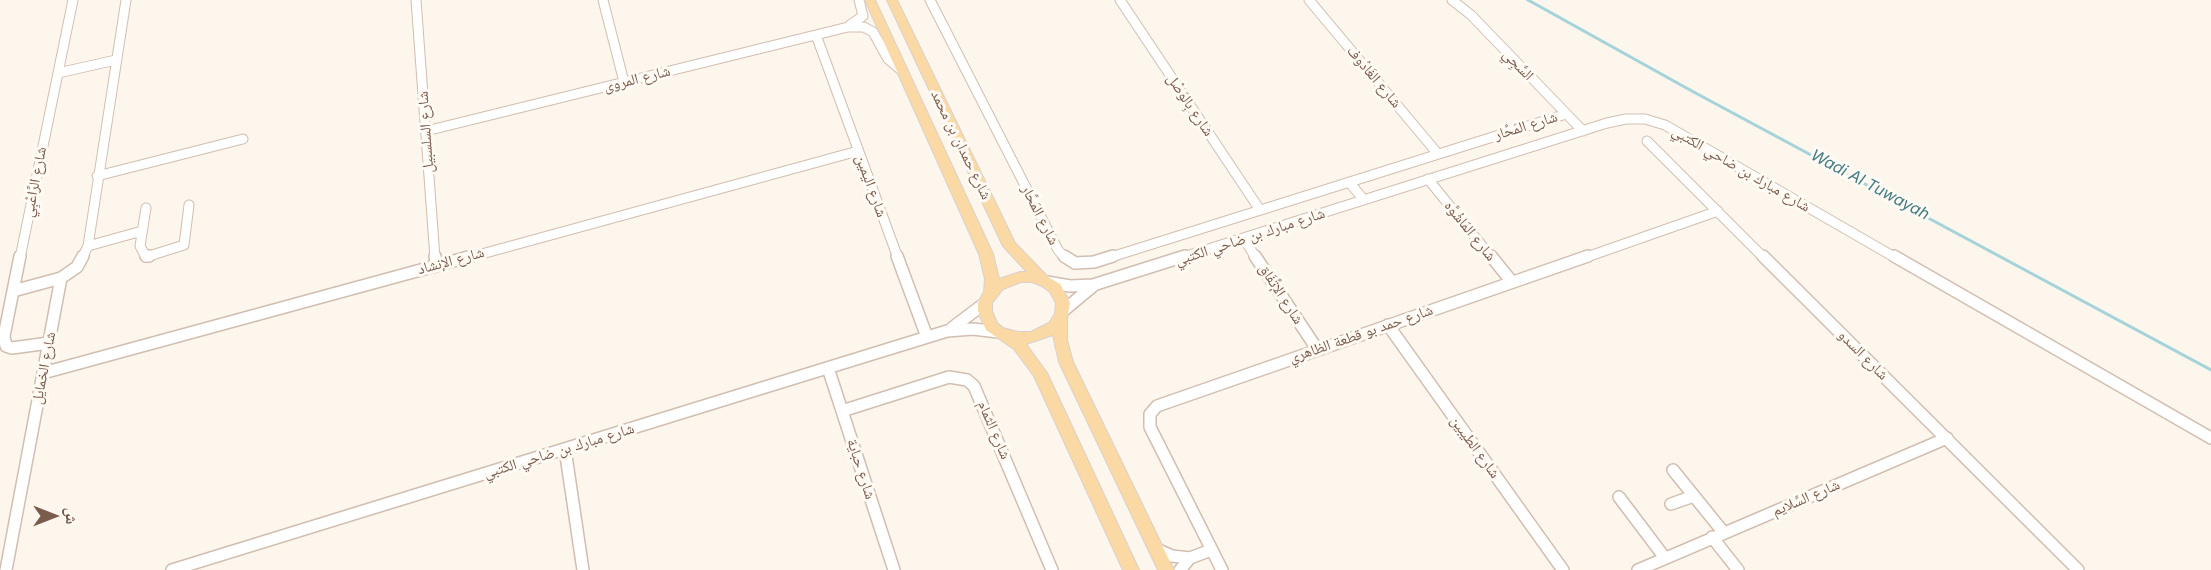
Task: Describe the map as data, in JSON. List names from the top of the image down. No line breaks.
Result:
{"streets":{"main road":["شارع حمدان بن محمد"],"street":["السَّجِي","شارع الغَادُوف","شارع المروى","شارع بِالوَصْل","شارع المَحَّار","شارع السلسبيل","شارع مبارك بن ضاحي الكتبي","شارع الرَّاعْبِي","شارع اليمين","شارع المَاشُوَّه","شارع الإنشاد","شارع الإتِّفَاق","شارع حمد بو قطعة الظاهري","شارع السدو","شارع الخمايل","شارع الثمام","شارع الطيبين","شارع حباية","شارع السَّلايم"]},"crossings":[["السَّجِي","شارع المَحَّار"],["السَّجِي","شارع مبارك بن ضاحي الكتبي"],["شارع الغَادُوف","شارع المَحَّار"],["شارع المروى","شارع السلسبيل"],["شارع المروى","شارع اليمين"],["شارع بِالوَصْل","شارع المَحَّار"],["شارع السلسبيل","شارع الإنشاد"],["شارع حمدان بن محمد","شارع مبارك بن ضاحي الكتبي"],["شارع مبارك بن ضاحي الكتبي","شارع اليمين"],["شارع مبارك بن ضاحي الكتبي","شارع المَاشُوَّه"],["شارع مبارك بن ضاحي الكتبي","شارع الإتِّفَاق"],["شارع مبارك بن ضاحي الكتبي","شارع حباية"],["شارع الرَّاعْبِي","شارع الخمايل"],["شارع اليمين","شارع الإنشاد"],["شارع المَاشُوَّه","شارع حمد بو قطعة الظاهري"],["شارع الإنشاد","شارع الخمايل"],["شارع الإتِّفَاق","شارع حمد بو قطعة الظاهري"],["شارع حمد بو قطعة الظاهري","شارع السدو"],["شارع حمد بو قطعة الظاهري","شارع الطيبين"],["شارع السدو","شارع السَّلايم"],["شارع الثمام","شارع حباية"]],"water":["Wadi Al Tuwayah"],"north":"right"}
